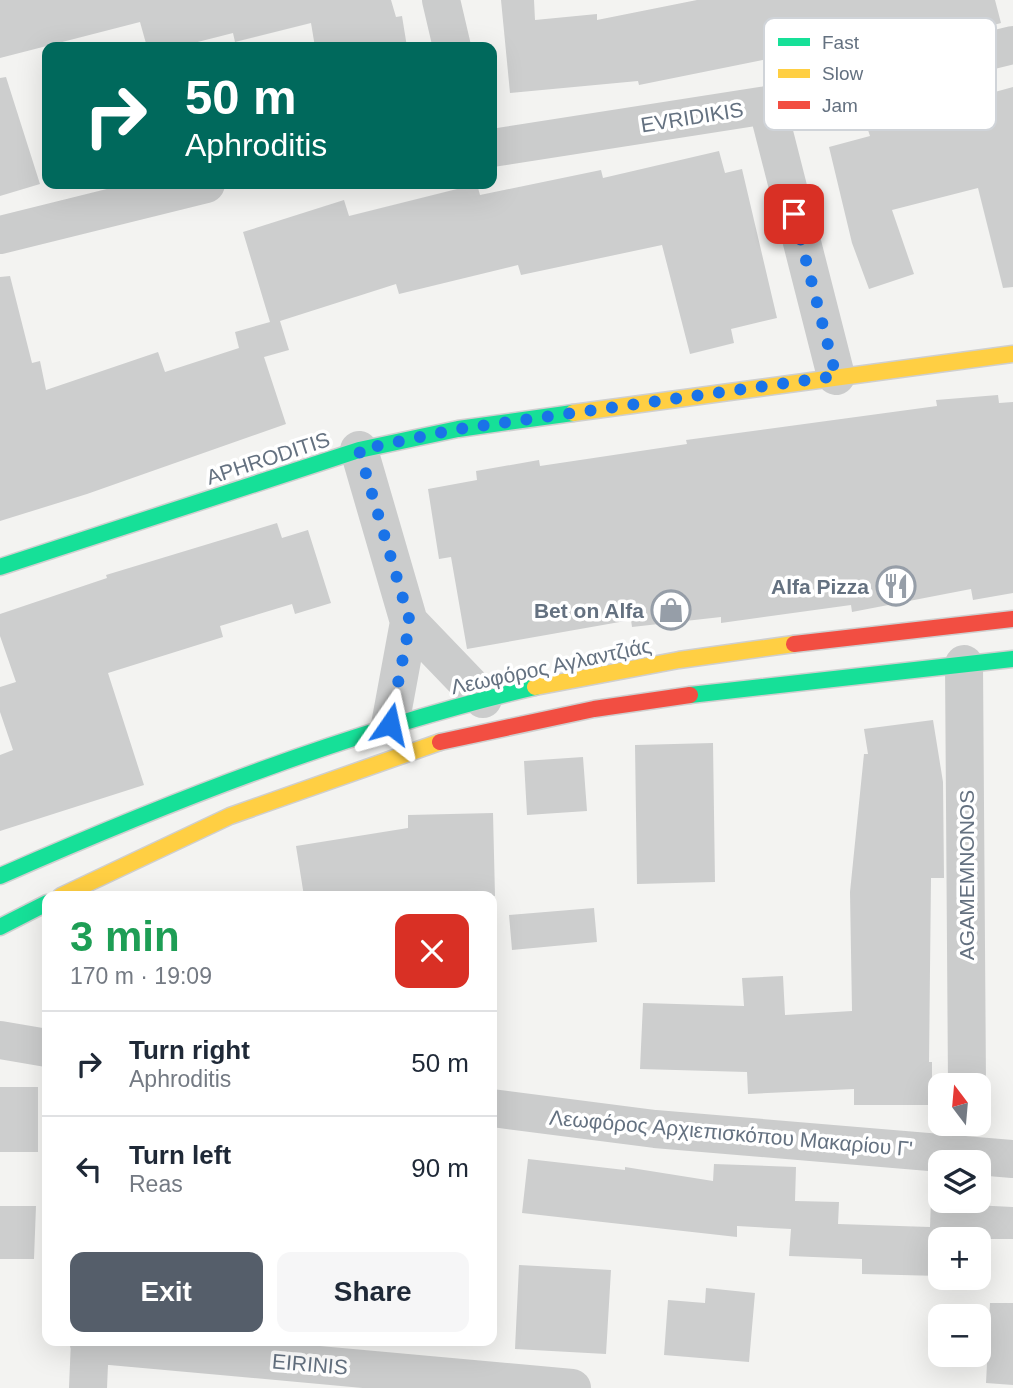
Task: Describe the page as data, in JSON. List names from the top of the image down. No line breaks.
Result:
{"streets":{"main road":["APHRODITIS","Λεωφόρος Αγλαντζιάς"],"street":["EVRIDIKIS","AGAMEMNONOS","Λεωφόρος Αρχιεπισκόπου Μακαρίου Γ'","EIRINIS"]},"places":{"restaurant":["Alfa Pizza"],"shop":["Bet on Alfa"]},"legend":["Fast","Slow","Jam"],"north":"top","page":{"turn":["50 m","Aphroditis"],"heading":["3 min","170 m · 19:09"],"list":[{"name":"Turn right","note":"Aphroditis","value":"50 m"},{"name":"Turn left","note":"Reas","value":"90 m"}],"map_buttons":["+","−"],"buttons":["Exit","Share"]}}
